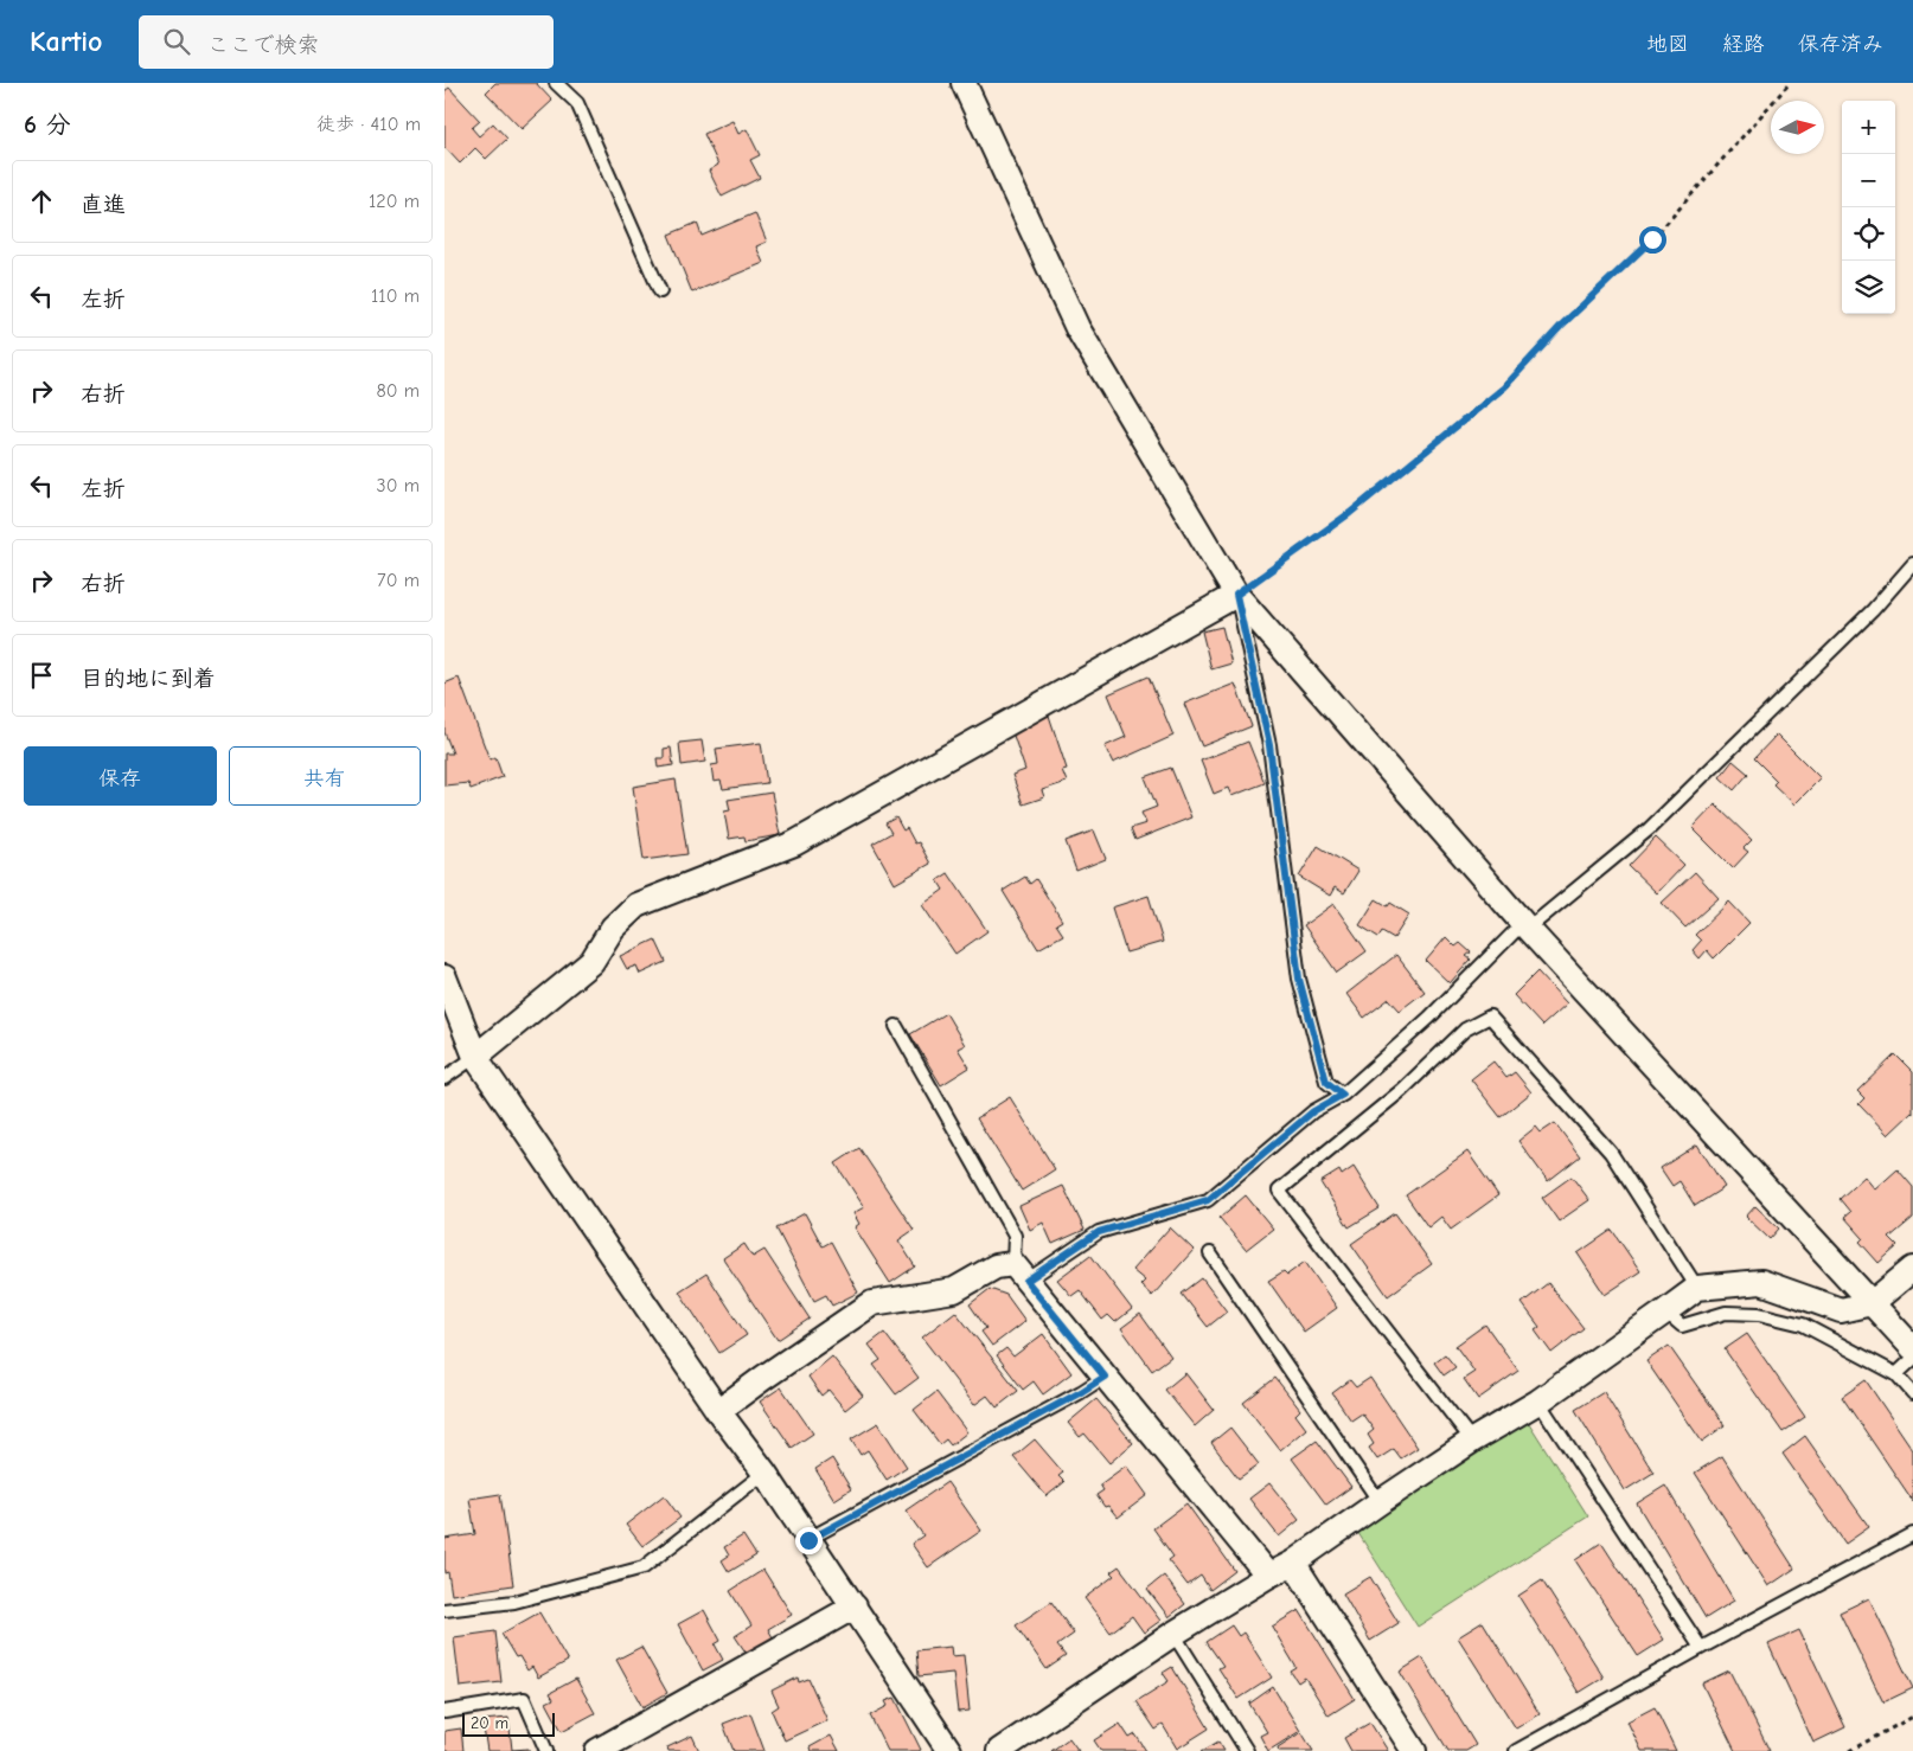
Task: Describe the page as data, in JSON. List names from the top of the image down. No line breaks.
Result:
{"scale_bar":"20 m","north":"right","page":{"header":"Kartio","search":"ここで検索","nav":["地図","経路","保存済み"],"heading":["6 分","徒歩 · 410 m"],"map_buttons":["+","−"],"list":[["直進","120 m"],["左折","110 m"],["右折","80 m"],["左折","30 m"],["右折","70 m"],"目的地に到着"],"buttons":["保存","共有"],"scale":"20 m"}}
